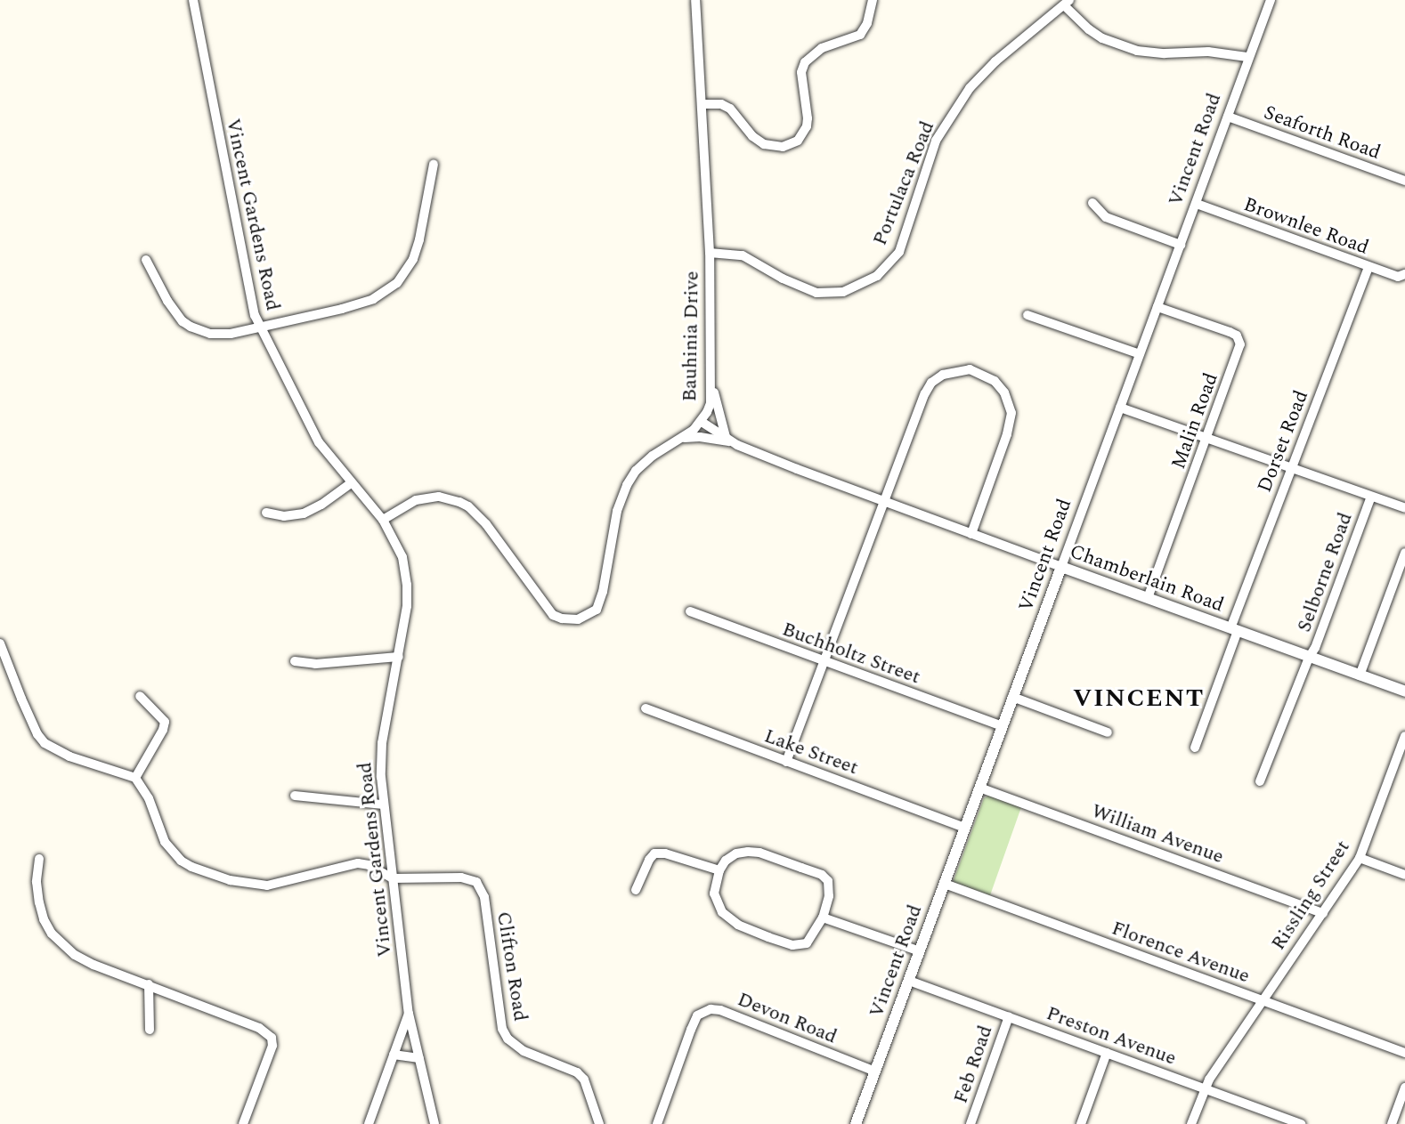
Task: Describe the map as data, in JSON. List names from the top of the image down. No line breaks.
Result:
{"streets":{"street":["Seaforth Road","Vincent Road","Portulaca Road","Vincent Gardens Road","Brownlee Road","Bauhinia Drive","Malin Road","Dorset Road","Selborne Road","Chamberlain Road","Buchholtz Street","Lake Street","William Avenue","Rissling Street","Florence Avenue","Clifton Road","Devon Road","Preston Avenue","Feb Road"]},"crossings":[["Seaforth Road","Vincent Road"],["Vincent Road","Brownlee Road"],["Vincent Road","Malin Road"],["Vincent Road","Chamberlain Road"],["Vincent Road","Buchholtz Street"],["Vincent Road","Lake Street"],["Vincent Road","William Avenue"],["Vincent Road","Florence Avenue"],["Vincent Road","Devon Road"],["Vincent Road","Preston Avenue"],["Portulaca Road","Bauhinia Drive"],["Vincent Gardens Road","Bauhinia Drive"],["Vincent Gardens Road","Clifton Road"],["Brownlee Road","Dorset Road"],["Bauhinia Drive","Chamberlain Road"],["Malin Road","Chamberlain Road"],["Dorset Road","Chamberlain Road"],["Selborne Road","Chamberlain Road"],["William Avenue","Rissling Street"],["Rissling Street","Florence Avenue"],["Rissling Street","Preston Avenue"],["Preston Avenue","Feb Road"]],"districts":["VINCENT"]}
